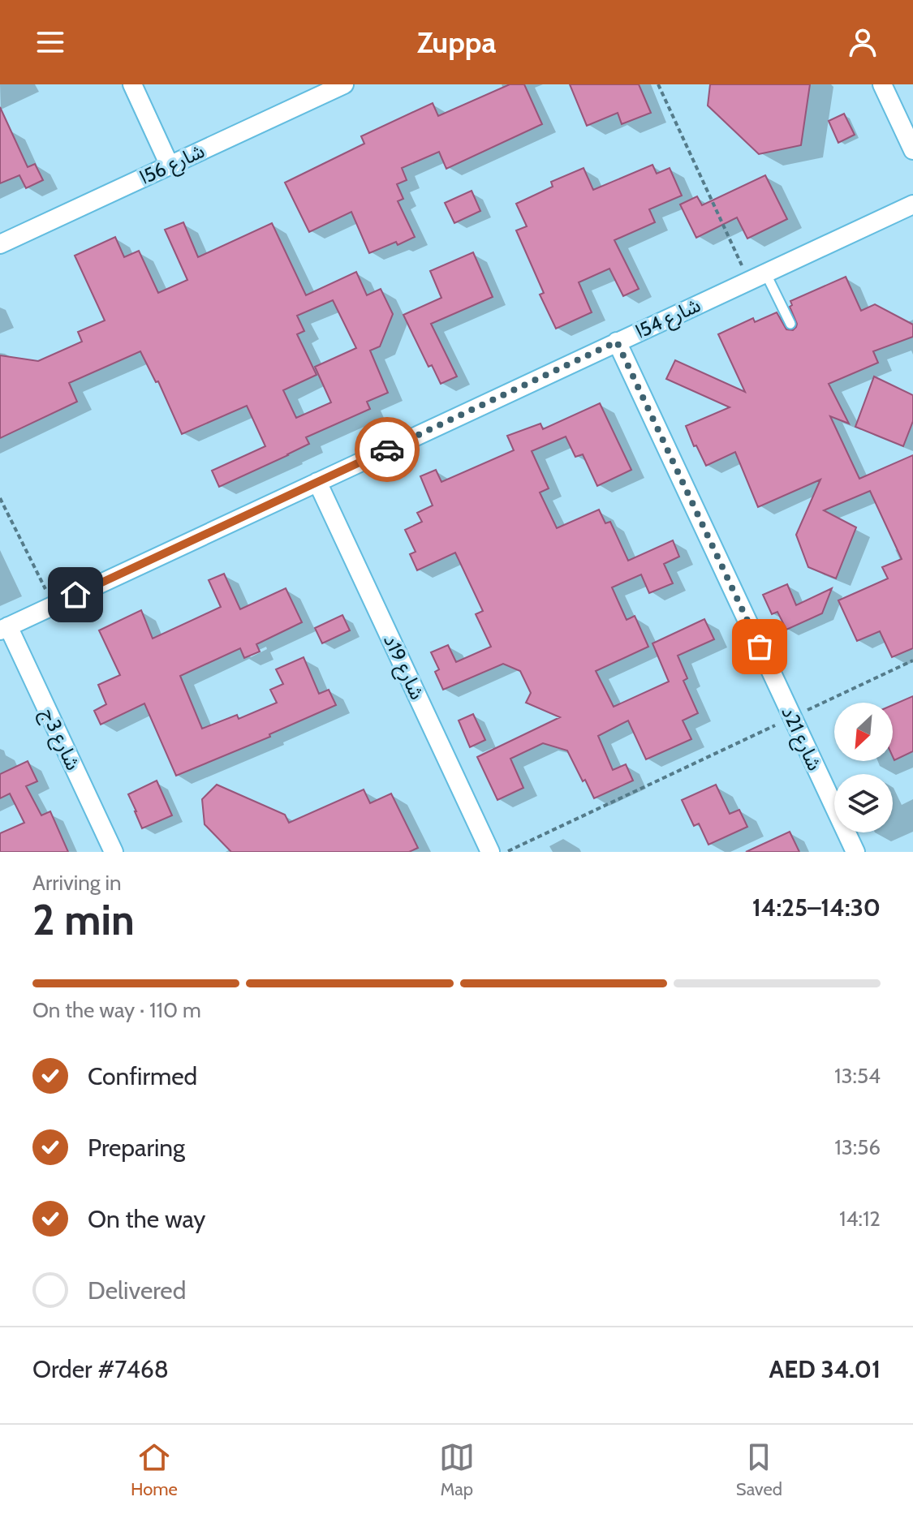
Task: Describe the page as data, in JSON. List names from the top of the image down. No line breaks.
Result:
{"streets":{"street":["شارع 56ا","شارع 54ا","شارع 19د","شارع 21د","شارع 3ج"]},"crossings":[["شارع 54ا","شارع 19د"],["شارع 54ا","شارع 21د"],["شارع 54ا","شارع 3ج"]],"north":"bottom left","page":{"header":"Zuppa","heading":["2 min","Arriving in","14:25–14:30"],"panel":["Order #7468","AED 34.01"],"bar":"On the way · 110 m","list":[["Confirmed","13:54"],["Preparing","13:56"],["On the way","14:12"],"Delivered"],"tabs":["Home","Map","Saved"]}}
